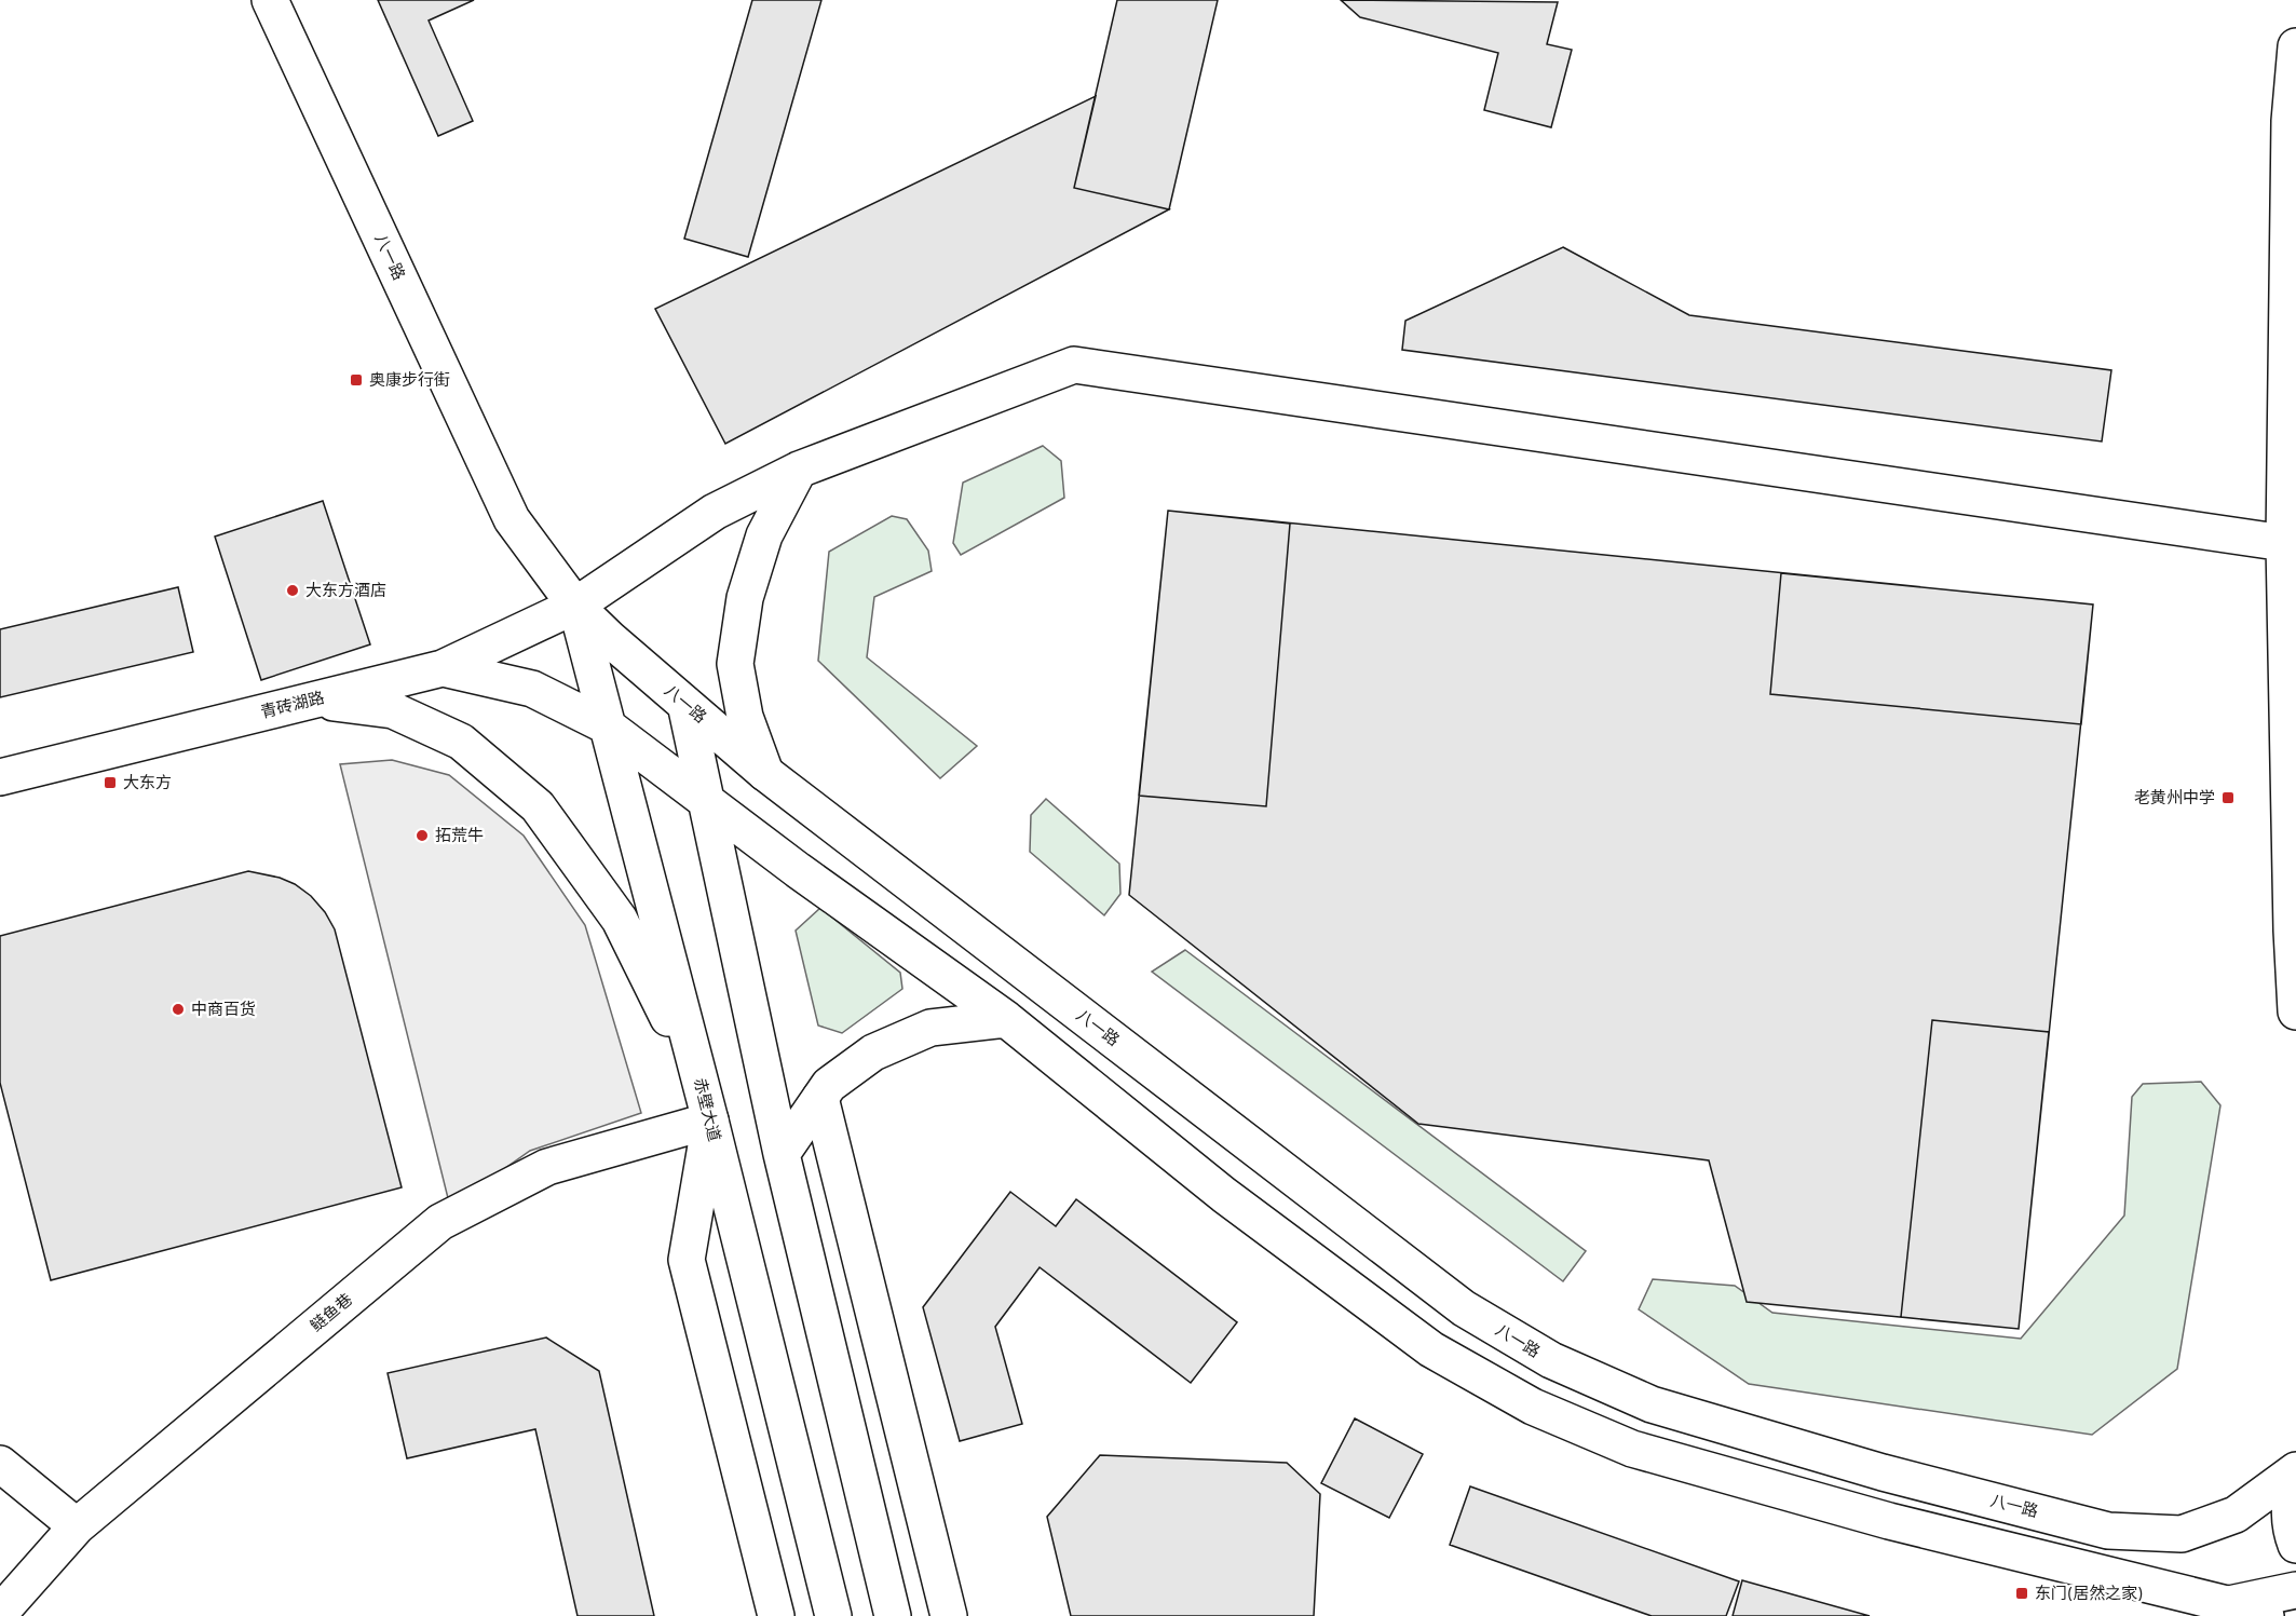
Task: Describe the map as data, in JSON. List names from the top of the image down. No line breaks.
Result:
{"streets":{"main road":["八一路","青砖湖路","赤壁大道","鲢鱼巷"]},"crossings":[["八一路","青砖湖路"],["八一路","赤壁大道"],["青砖湖路","赤壁大道"],["赤壁大道","鲢鱼巷"]],"places":{"transit":["奥康步行街","大东方","老黄州中学","东门(居然之家)"],"other":["大东方酒店","拓荒牛","中商百货"]}}
